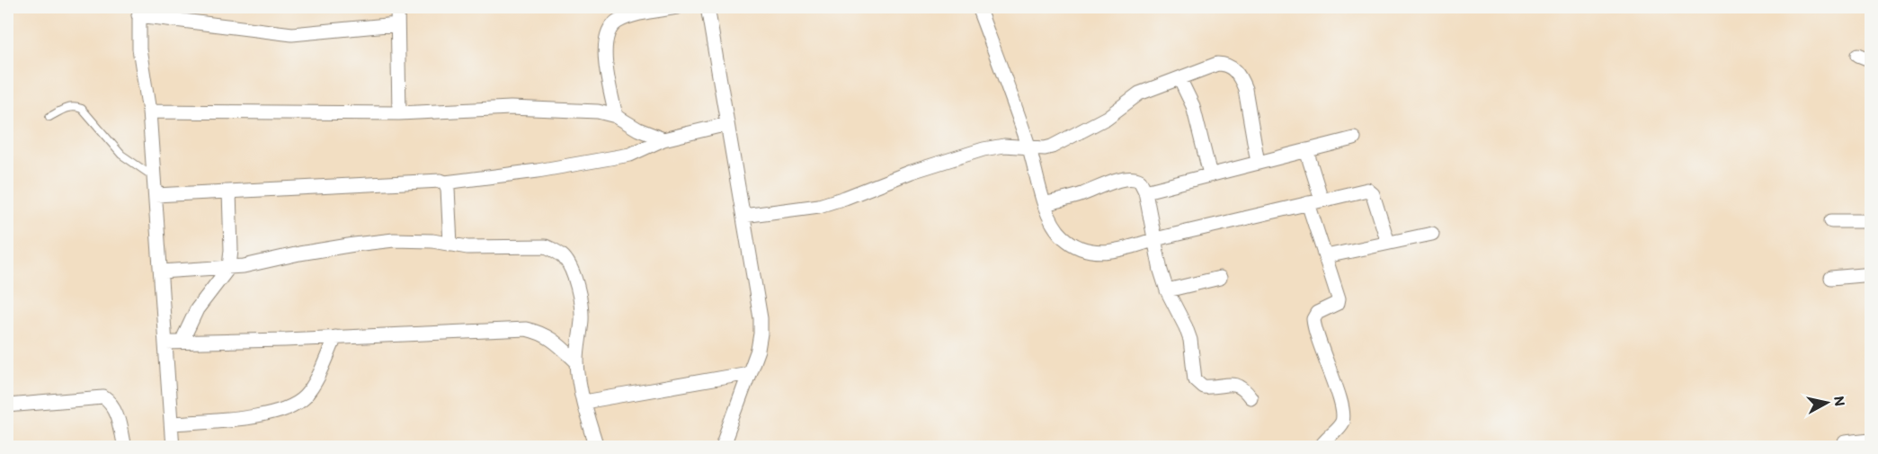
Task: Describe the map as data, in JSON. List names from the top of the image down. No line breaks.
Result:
{"north":"right"}
